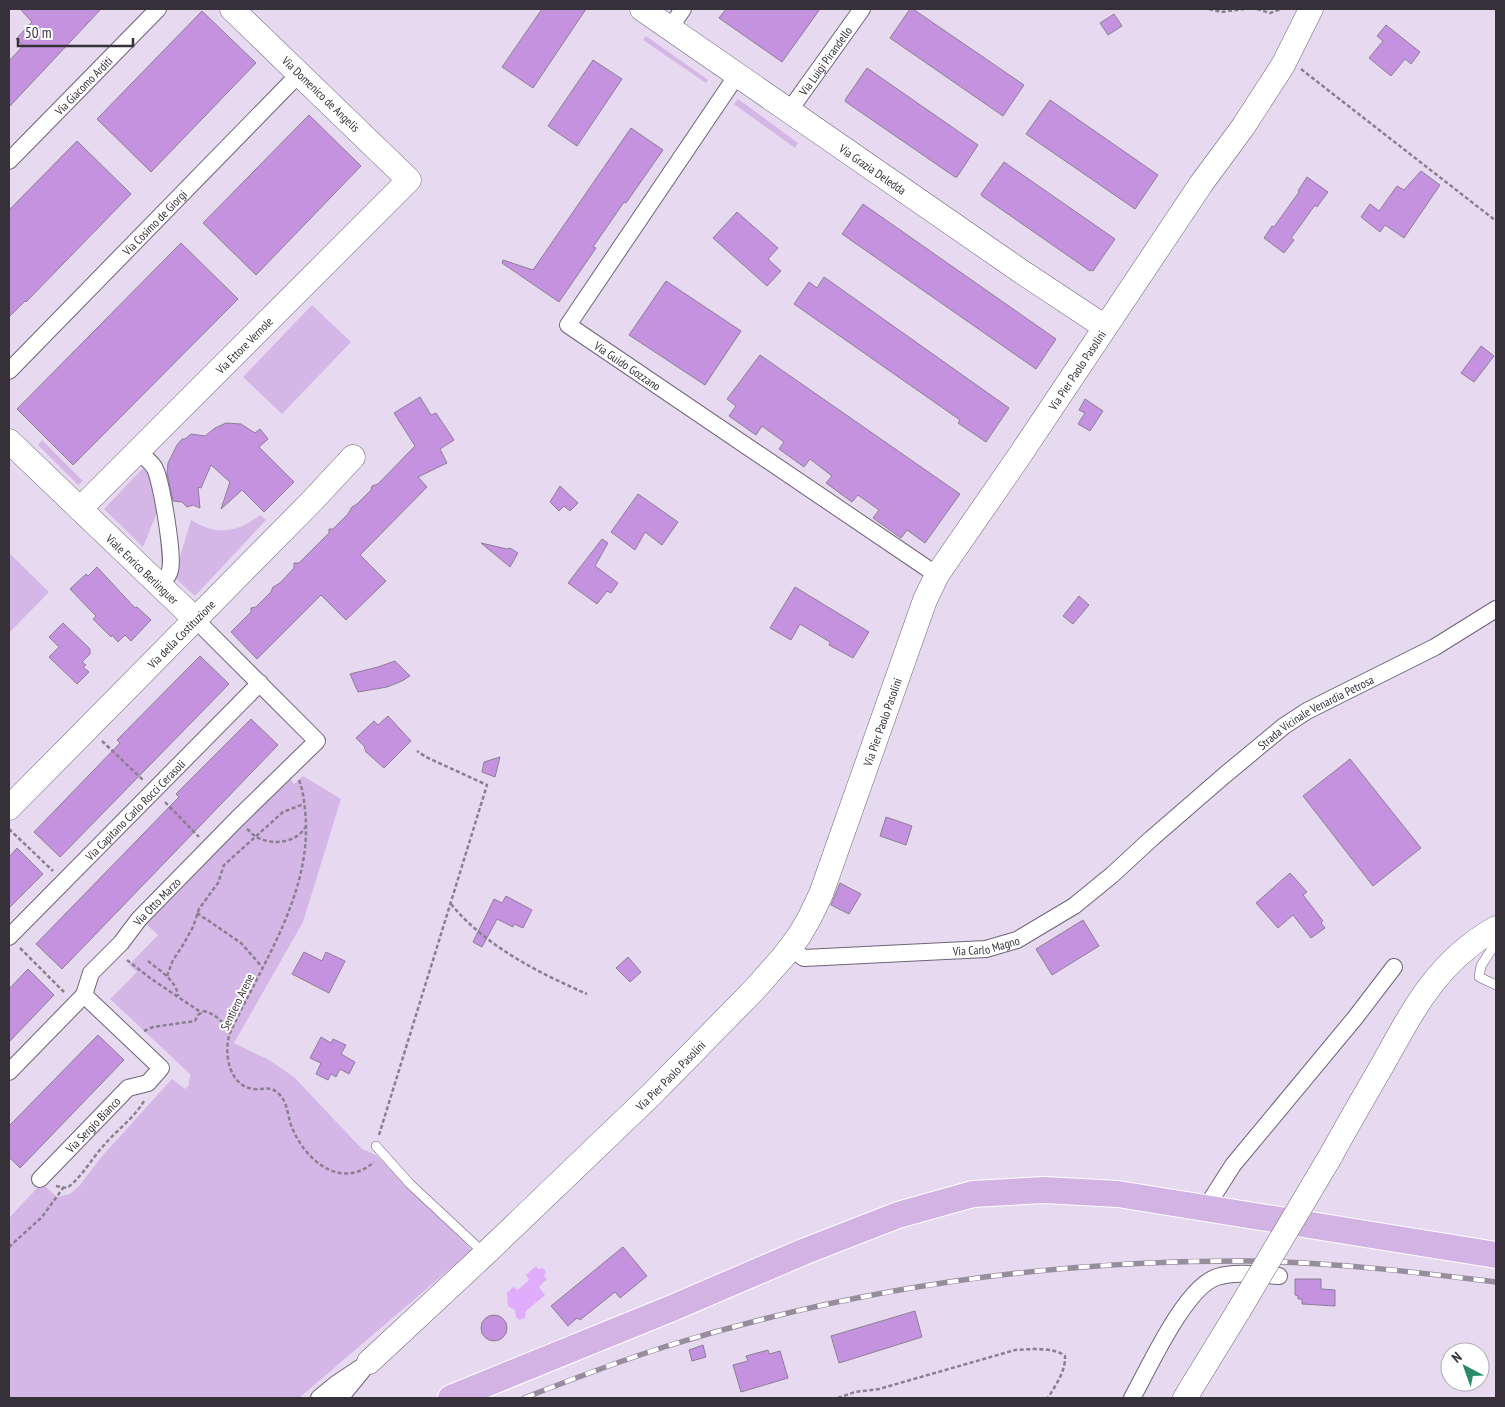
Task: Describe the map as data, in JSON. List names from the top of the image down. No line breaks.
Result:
{"streets":{"street":["Via Luigi Pirandello","Via Giacomo Arditi","Via Domenico de Angelis","Via Grazia Deledda","Via Cosimo de Giorgi","Via Ettore Vernole","Via Guido Gozzano","Via Pier Paolo Pasolini","Viale Enrico Berlinguer","Via della Costituzione","Strada Vicinale Venardia Petrosa","Via Capitano Carlo Rocci Cerasoli","Via Otto Marzo","Via Carlo Magno","Via Sergio Bianco"],"path":["Sentiero Arene"]},"crossings":[["Via Luigi Pirandello","Via Grazia Deledda"],["Via Domenico de Angelis","Via Cosimo de Giorgi"],["Via Domenico de Angelis","Via Ettore Vernole"],["Via Grazia Deledda","Via Guido Gozzano"],["Via Grazia Deledda","Via Pier Paolo Pasolini"],["Via Ettore Vernole","Viale Enrico Berlinguer"],["Via Guido Gozzano","Via Pier Paolo Pasolini"],["Via Pier Paolo Pasolini","Via Carlo Magno"],["Viale Enrico Berlinguer","Via della Costituzione"],["Viale Enrico Berlinguer","Via Capitano Carlo Rocci Cerasoli"],["Viale Enrico Berlinguer","Via Otto Marzo"],["Strada Vicinale Venardia Petrosa","Via Carlo Magno"],["Via Otto Marzo","Sentiero Arene"]],"scale_bar":"50 m","north":"top left"}
